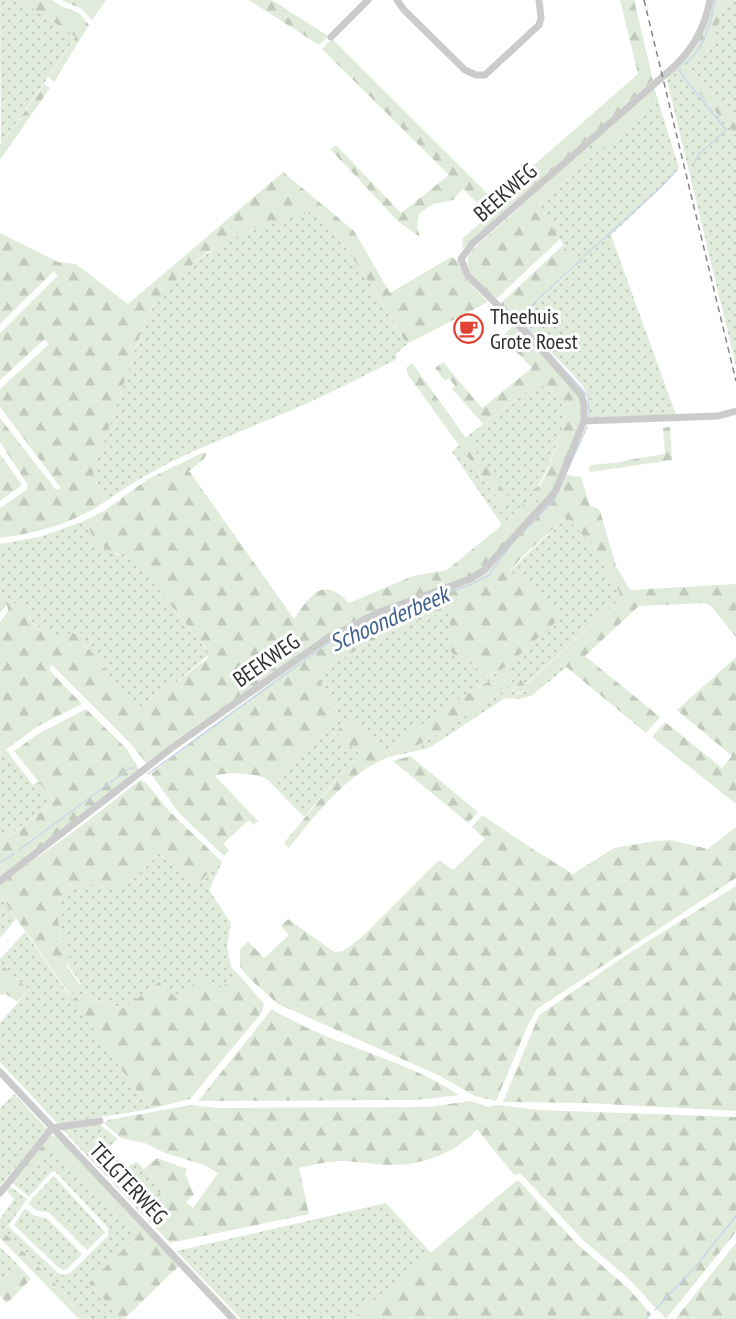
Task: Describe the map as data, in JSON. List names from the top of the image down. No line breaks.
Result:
{"streets":{"street":["BEEKWEG","TELGTERWEG"]},"water":["Schoonderbeek"],"places":{"cafe":["Theehuis Grote Roest"]}}
